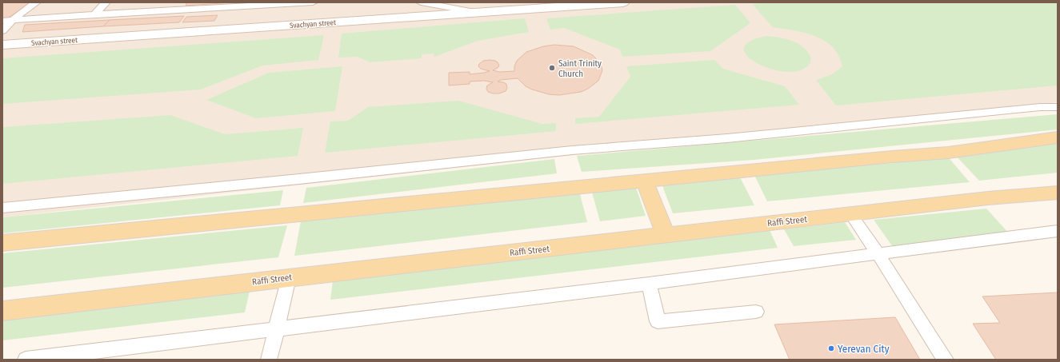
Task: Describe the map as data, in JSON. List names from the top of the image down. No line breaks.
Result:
{"streets":{"main road":["Raffi Street"],"street":["Svachyan street"]},"places":["Saint Trinity Church","Yerevan City"]}
